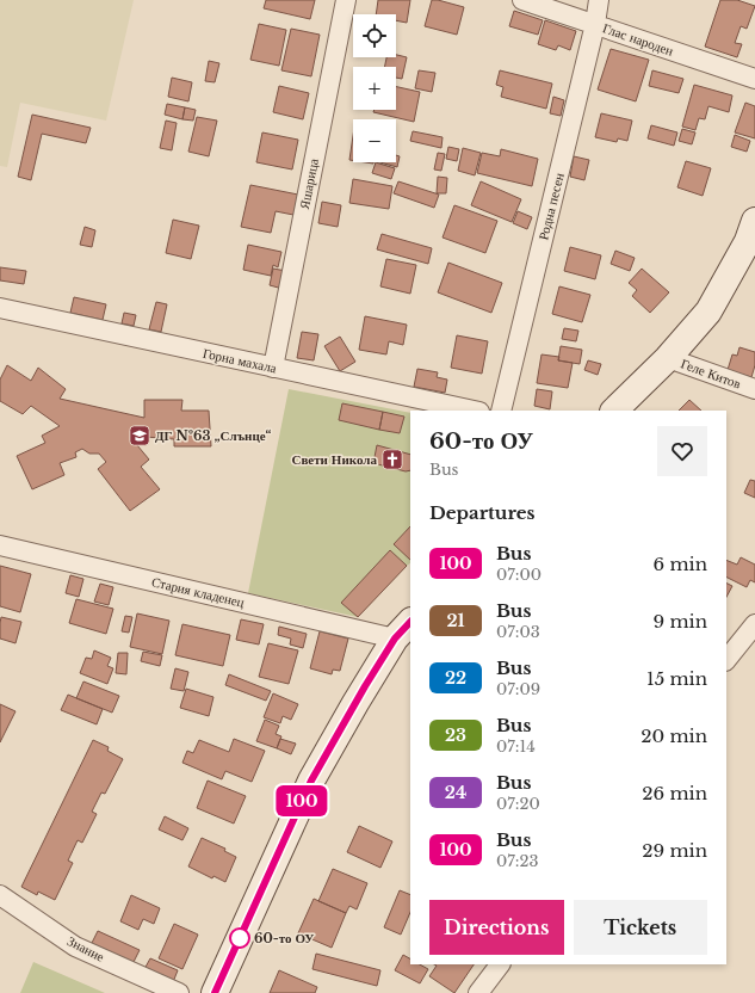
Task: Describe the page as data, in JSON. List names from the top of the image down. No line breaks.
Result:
{"streets":{"street":["Глас народен","Яшарица","Родна песен","Горна махала","Геле Китов","Стария кладенец","Знание"]},"crossings":[["Глас народен","Родна песен"],["Яшарица","Горна махала"]],"places":{"school or university":["ДГ №63 „Слънце“"],"church":["Свети Никола"],"other":["60-то ОУ"]},"lines":["bus line 100"],"page":{"on_map":"100","map_buttons":["+","−"],"heading":[["60-то ОУ","Bus"],"Departures"],"list":[{"mark":"100","name":"Bus","note":"07:00","value":"6 min"},{"mark":"21","name":"Bus","note":"07:03","value":"9 min"},{"mark":"22","name":"Bus","note":"07:09","value":"15 min"},{"mark":"23","name":"Bus","note":"07:14","value":"20 min"},{"mark":"24","name":"Bus","note":"07:20","value":"26 min"},{"mark":"100","name":"Bus","note":"07:23","value":"29 min"}],"buttons":["Directions","Tickets"]}}
